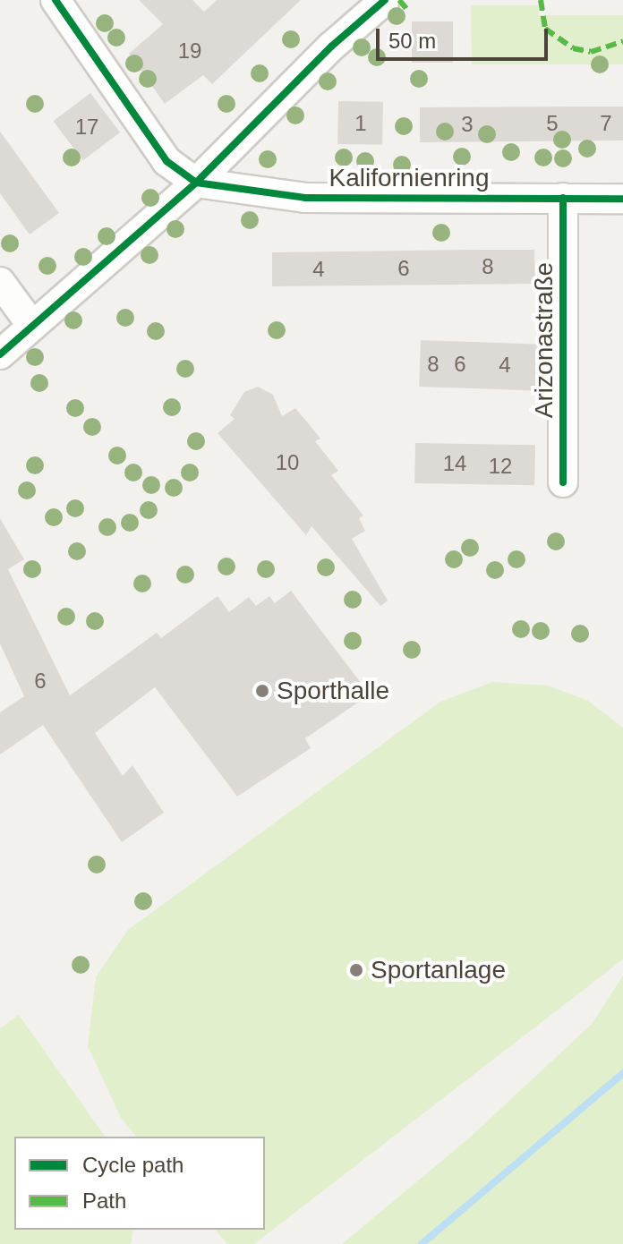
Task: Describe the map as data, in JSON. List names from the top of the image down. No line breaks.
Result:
{"streets":{"street":["Kalifornienring","Arizonastraße"]},"crossings":[["Kalifornienring","Arizonastraße"]],"places":["Sporthalle","Sportanlage"],"house_numbers":["19","1","5","7","3","17","8","6","4","8","6","4","10","14","12","6"],"legend":["Cycle path","Path"],"scale_bar":"50 m"}
